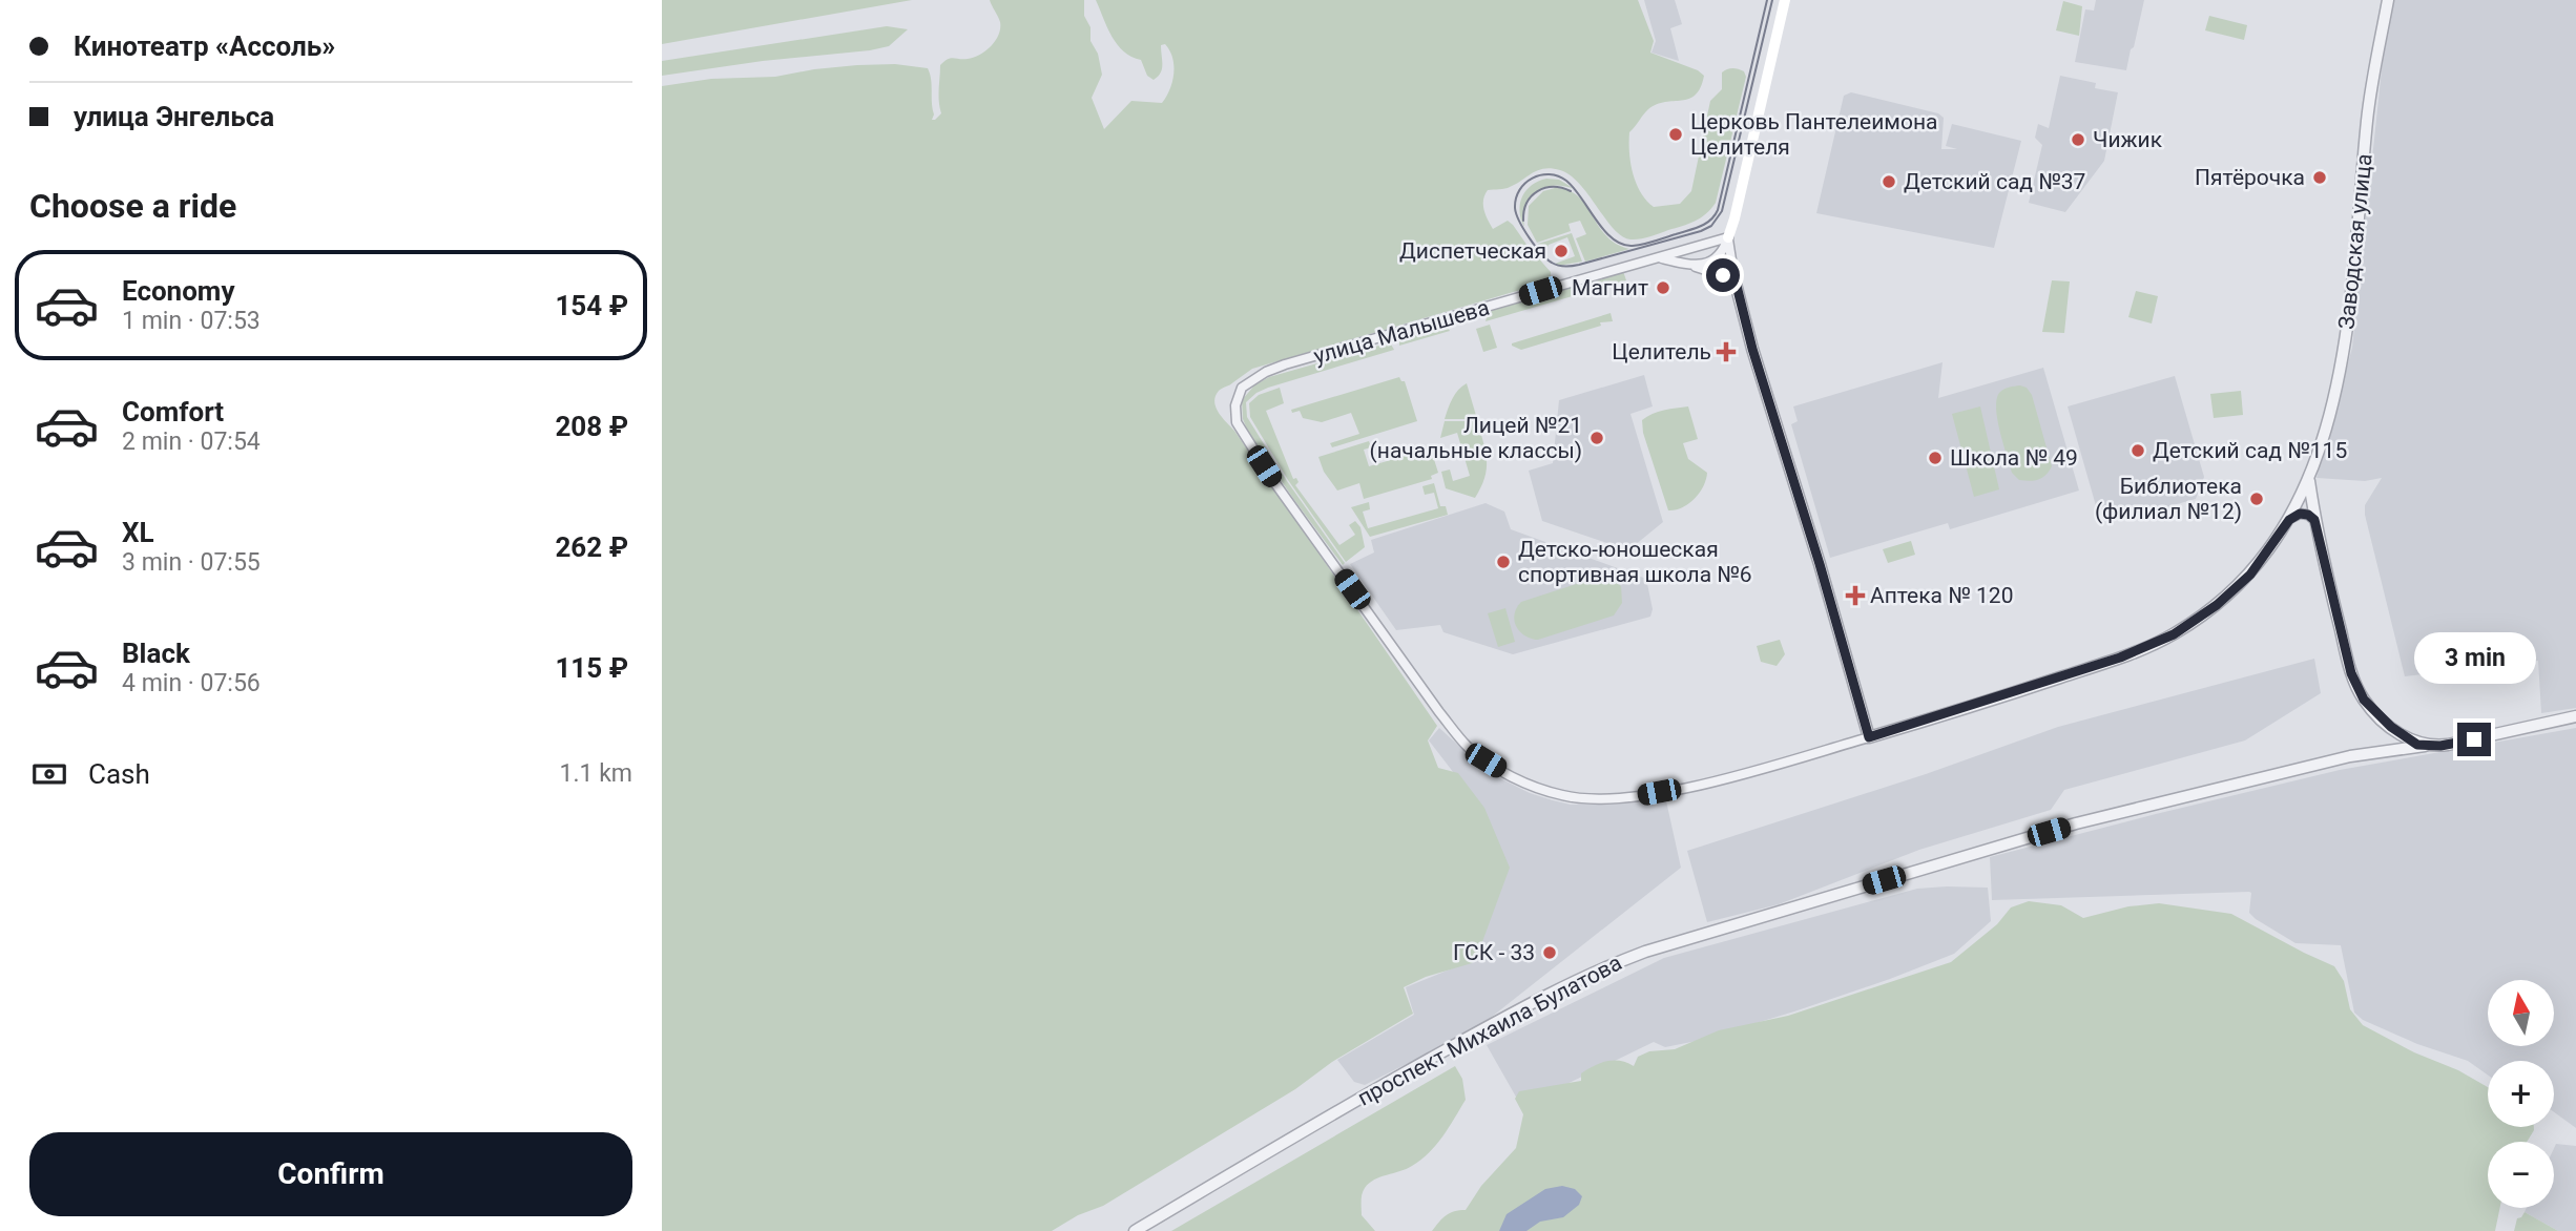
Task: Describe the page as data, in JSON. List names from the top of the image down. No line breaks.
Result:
{"streets":{"street":["Заводская улица","улица Малышева","проспект Михаила Булатова"]},"crossings":[["Заводская улица","улица Малышева"],["Заводская улица","проспект Михаила Булатова"]],"places":{"other":["Церковь Пантелеимона Целителя","Чижик","Пятёрочка","Детский сад №37","Диспетческая","Магнит","Лицей №21 (начальные классы)","Детский сад №115","Школа № 49","Библиотека (филиал №12)","Детско-юношеская спортивная школа №6","ГСК - 33"],"health":["Целитель","Аптека № 120"]},"north":"top","page":{"banner":["Кинотеатр «Ассоль»","улица Энгельса"],"heading":"Choose a ride","list":[{"name":"Economy","note":"1 min · 07:53","value":"154 ₽"},{"name":"Comfort","note":"2 min · 07:54","value":"208 ₽"},{"name":"XL","note":"3 min · 07:55","value":"262 ₽"},{"name":"Black","note":"4 min · 07:56","value":"115 ₽"}],"bubble":"3 min","pay":["Cash","1.1 km"],"map_buttons":["+","−"],"buttons":"Confirm"}}
